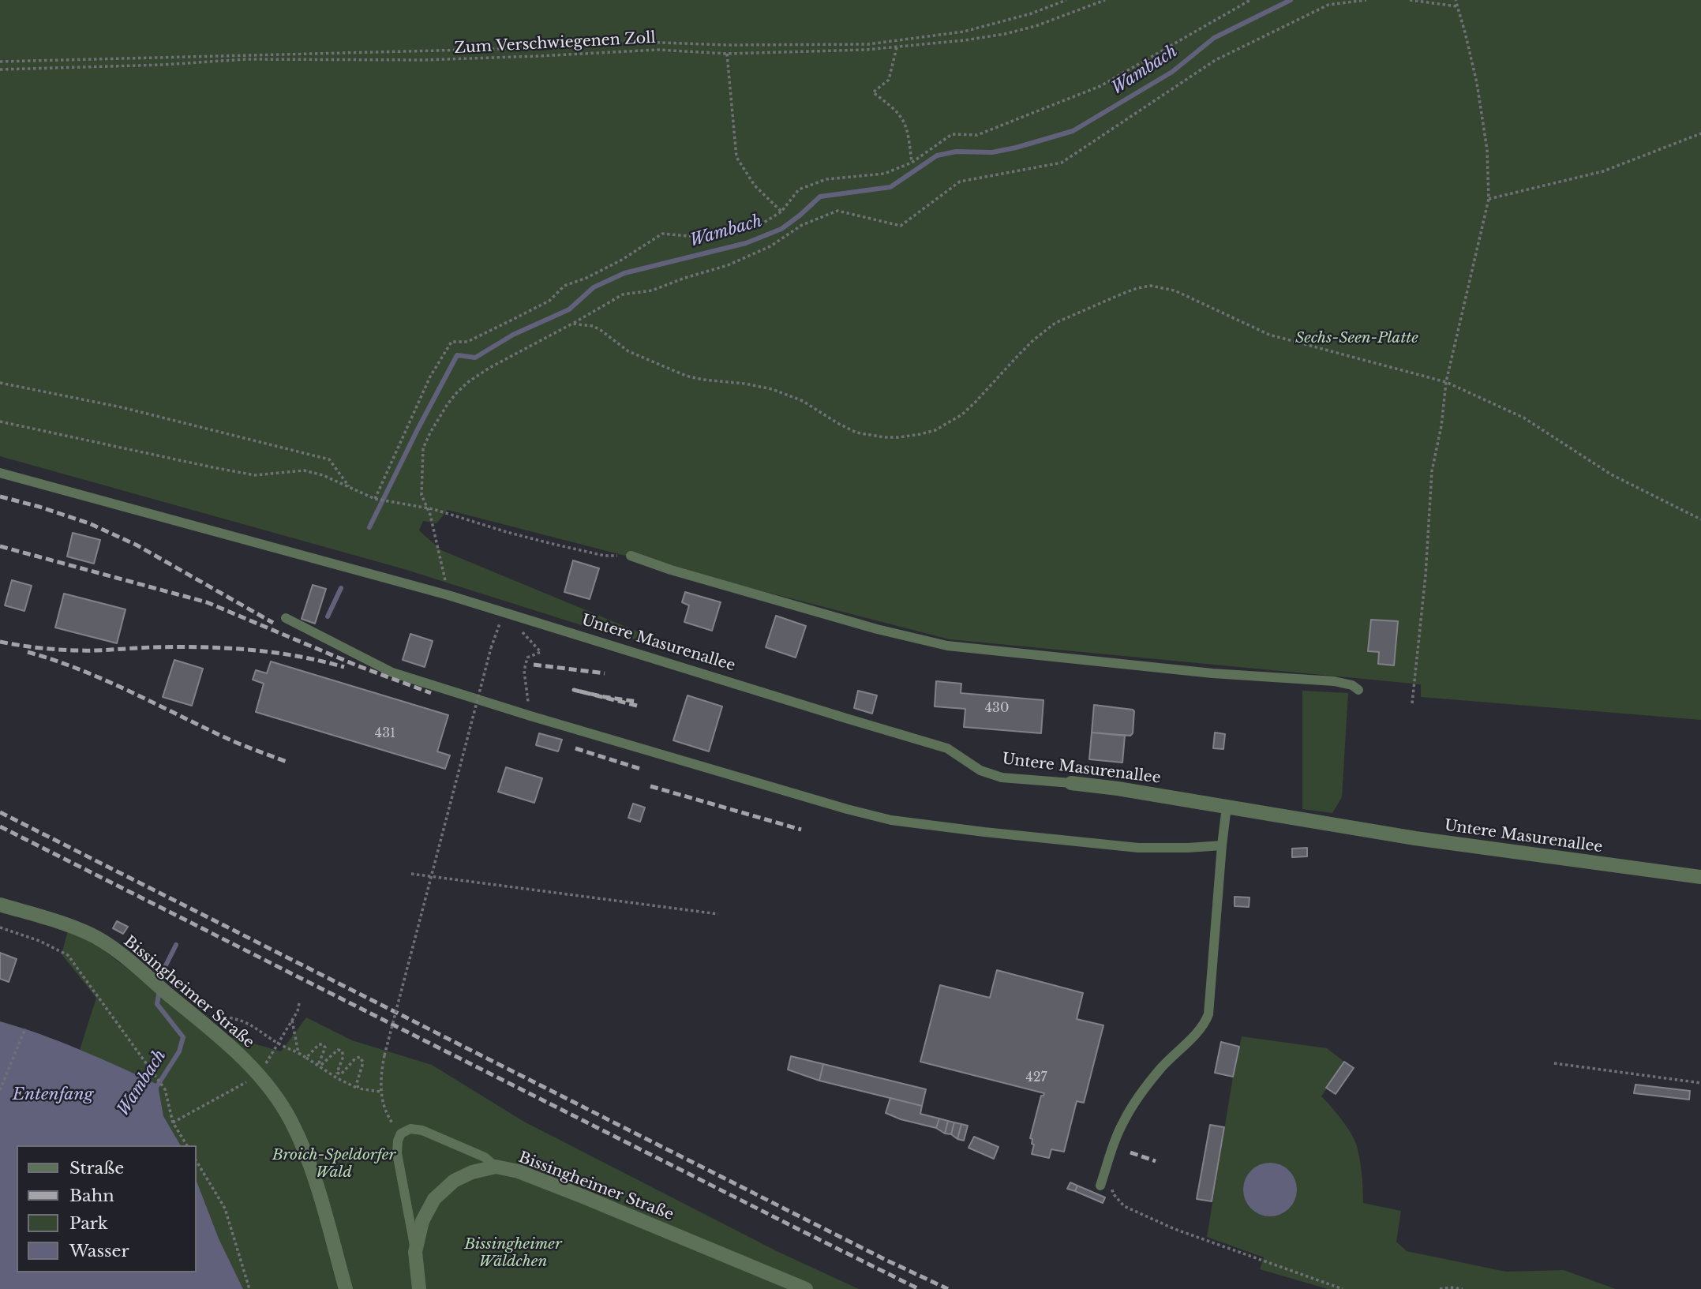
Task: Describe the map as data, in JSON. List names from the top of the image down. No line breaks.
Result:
{"streets":{"street":["Untere Masurenallee","Bissingheimer Straße"],"path":["Zum Verschwiegenen Zoll"]},"water":["Wambach","Entenfang"],"parks":["Sechs-Seen-Platte","Broich-Speldorfer Wald","Bissingheimer Wäldchen"],"house_numbers":["430","431","427"],"legend":["Straße","Bahn","Park","Wasser"]}
